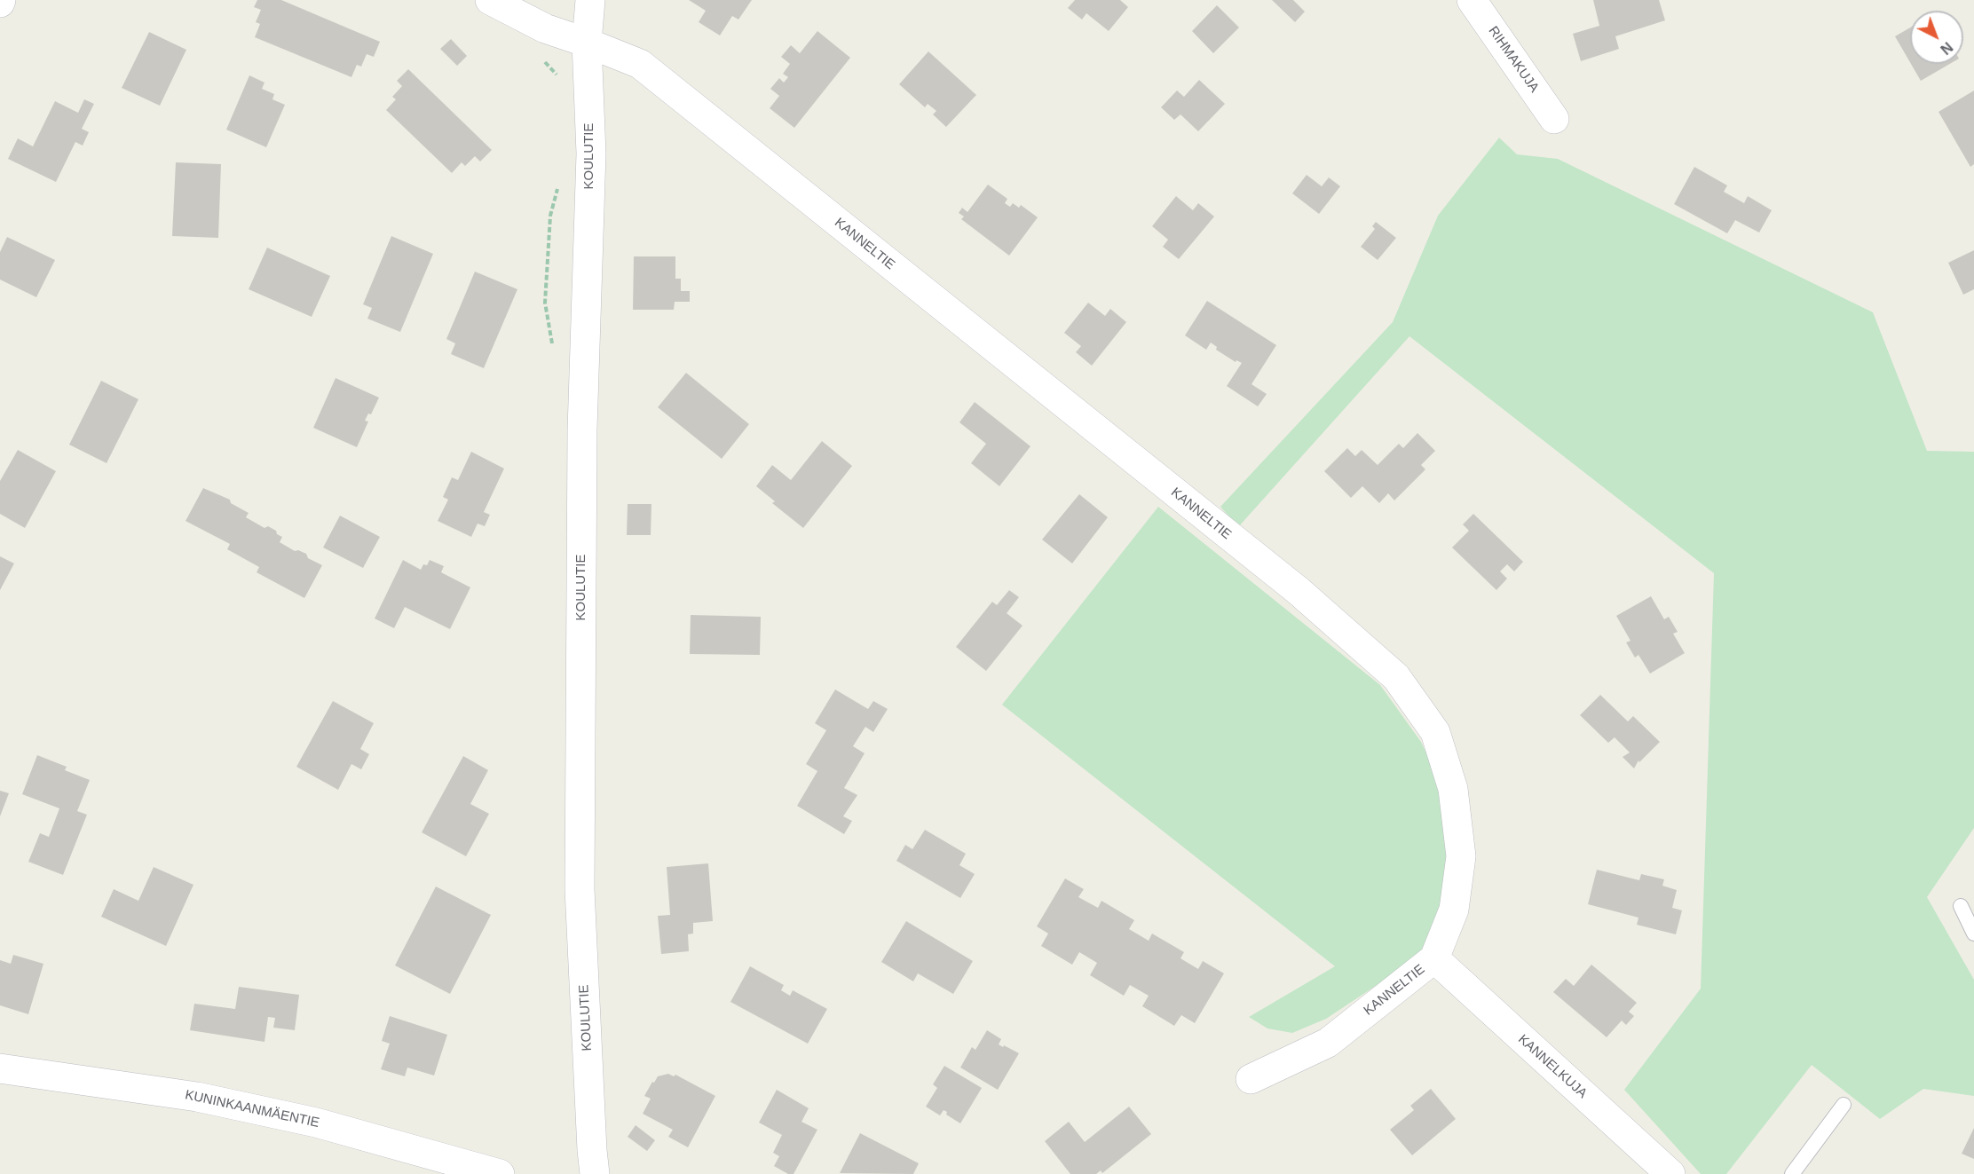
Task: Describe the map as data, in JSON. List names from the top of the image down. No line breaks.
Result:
{"streets":{"street":["RIHMAKUJA","KOULUTIE","KANNELTIE","KANNELKUJA","KUNINKAANMÄENTIE"]},"crossings":[["KOULUTIE","KANNELTIE"],["KANNELTIE","KANNELKUJA"]],"north":"bottom right"}
